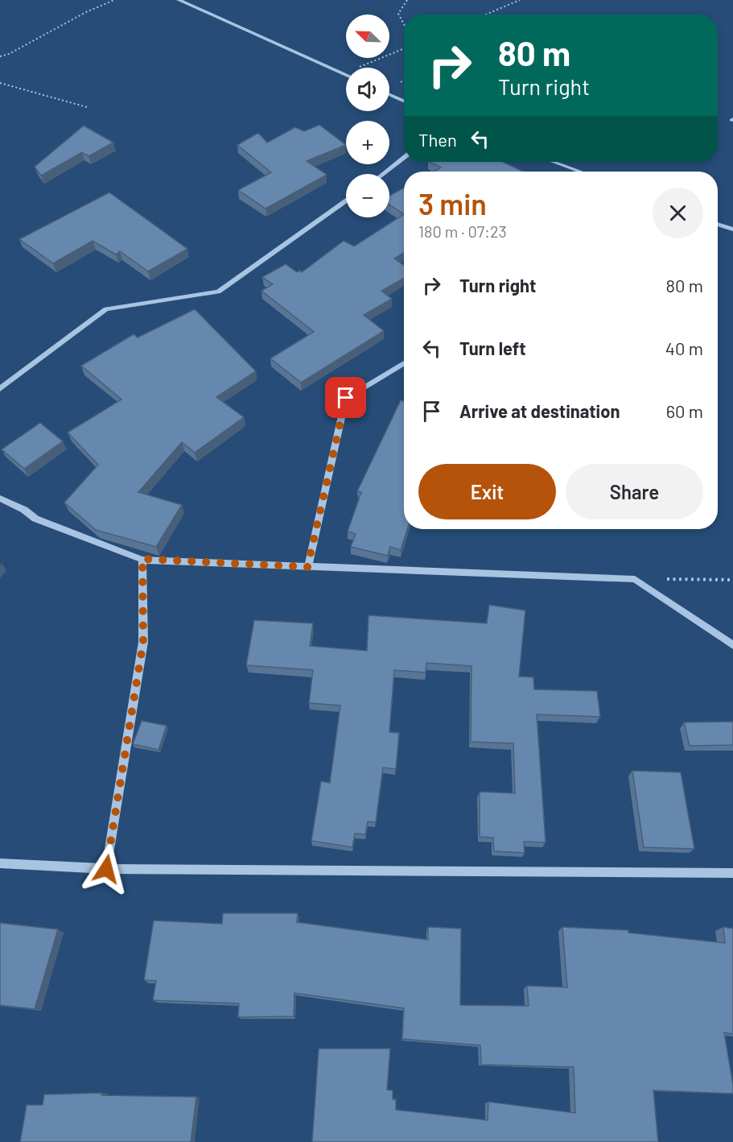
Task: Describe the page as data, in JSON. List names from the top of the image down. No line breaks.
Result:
{"north":"top left","page":{"map_buttons":["+","−"],"turn":["80 m","Turn right"],"then":"Then","heading":["3 min","180 m · 07:23"],"list":[{"name":"Turn right","value":"80 m"},{"name":"Turn left","value":"40 m"},{"name":"Arrive at destination","value":"60 m"}],"buttons":["Exit","Share"]}}
